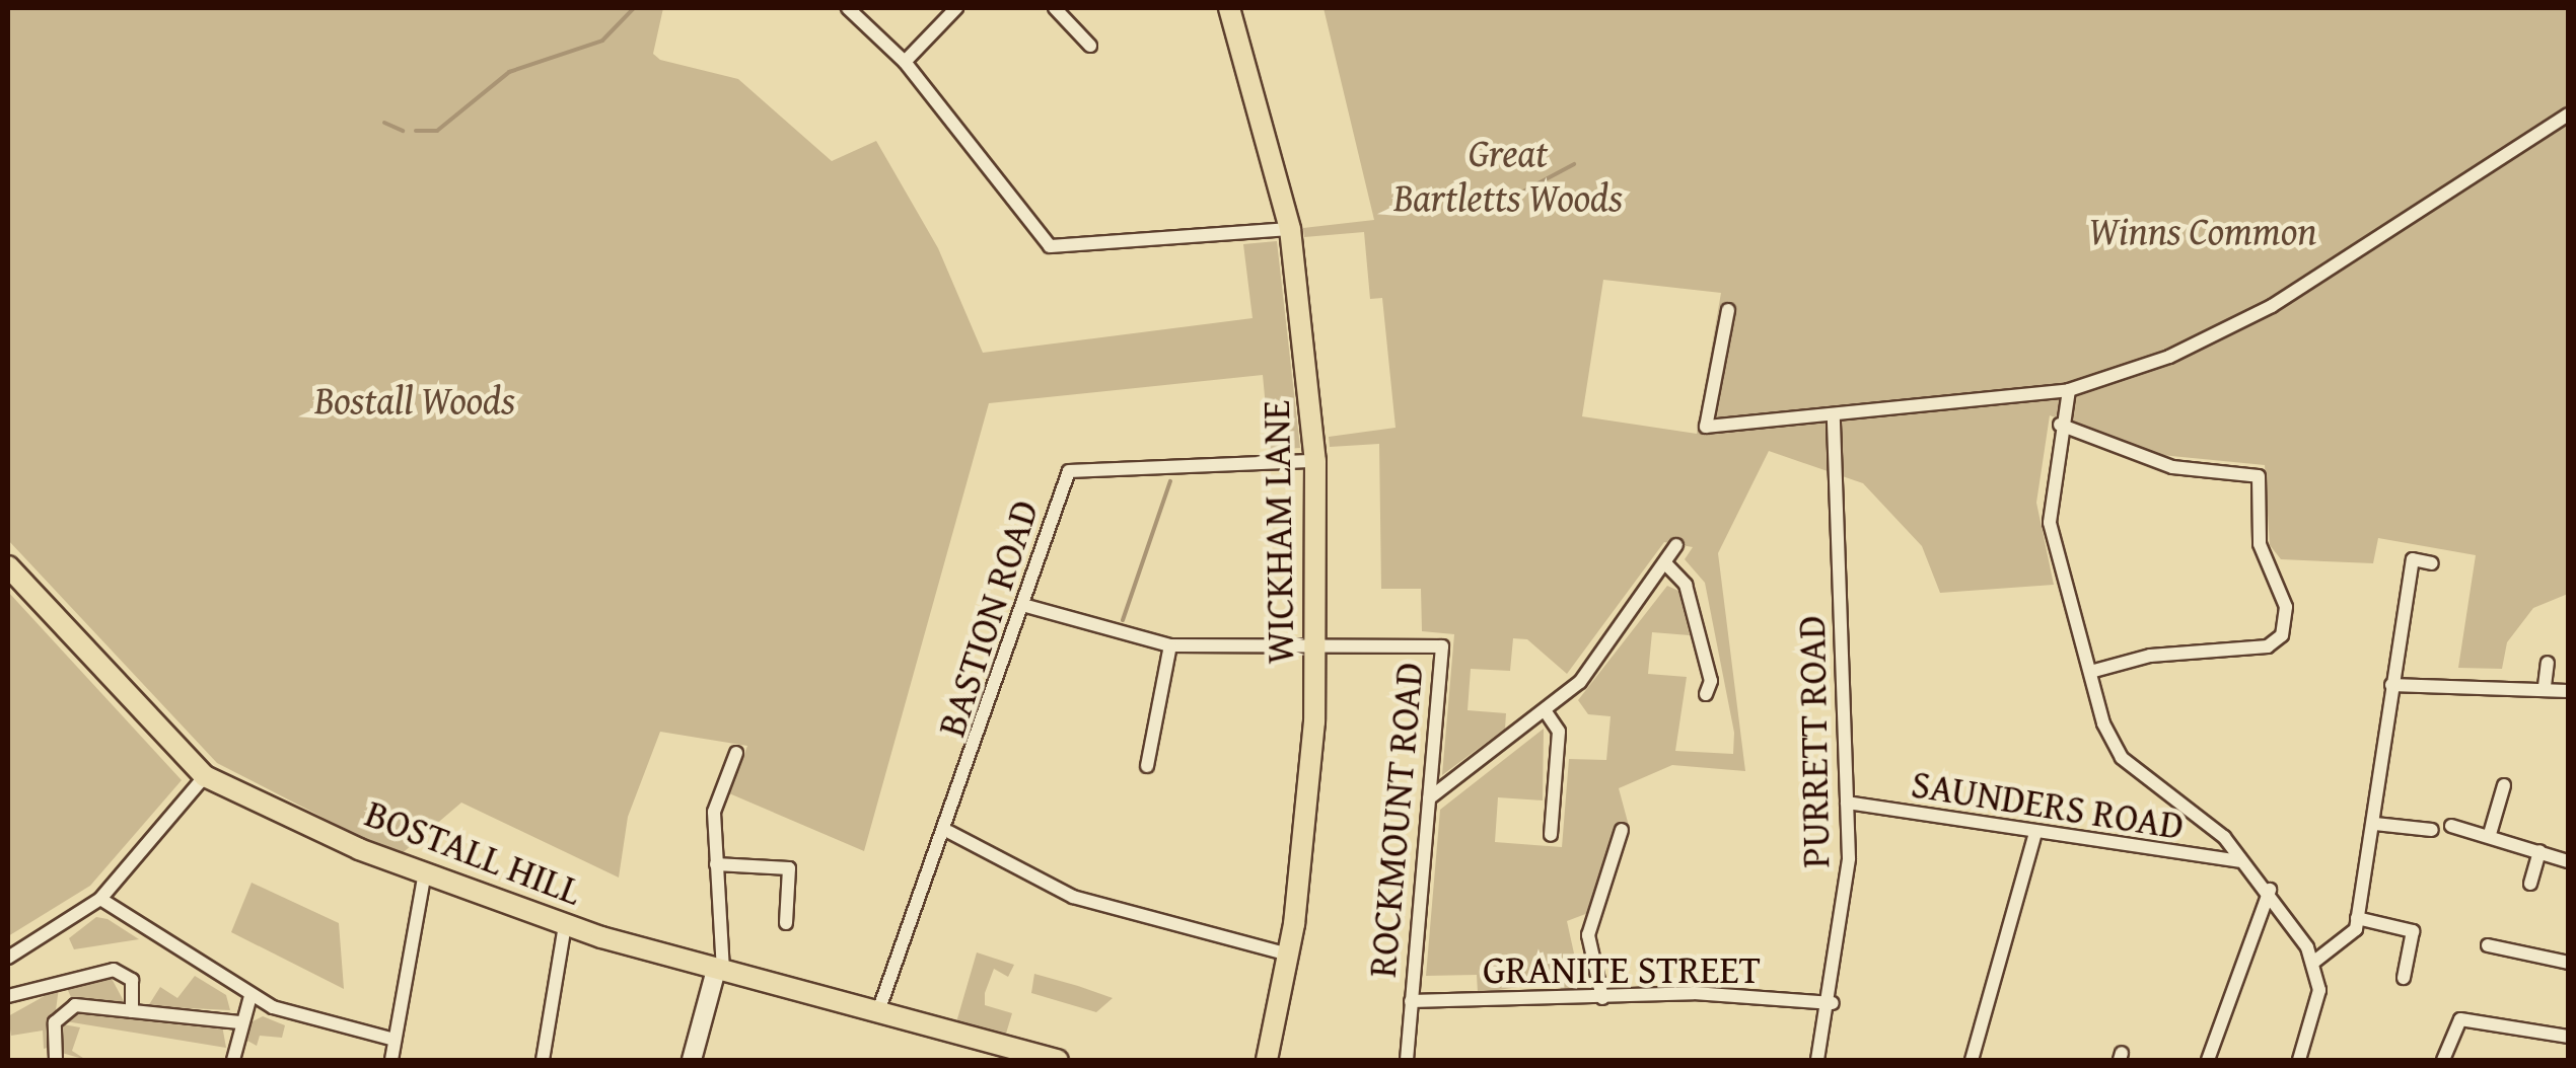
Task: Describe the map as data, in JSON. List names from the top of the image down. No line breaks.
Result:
{"streets":{"main road":["WICKHAM LANE","BOSTALL HILL"],"street":["BASTION ROAD","PURRETT ROAD","SAUNDERS ROAD","ROCKMOUNT ROAD","GRANITE STREET"]},"crossings":[["WICKHAM LANE","BASTION ROAD"],["WICKHAM LANE","ROCKMOUNT ROAD"],["BASTION ROAD","BOSTALL HILL"],["PURRETT ROAD","SAUNDERS ROAD"],["PURRETT ROAD","GRANITE STREET"],["ROCKMOUNT ROAD","GRANITE STREET"]],"parks":["Great Bartletts Woods","Winns Common","Bostall Woods"]}
